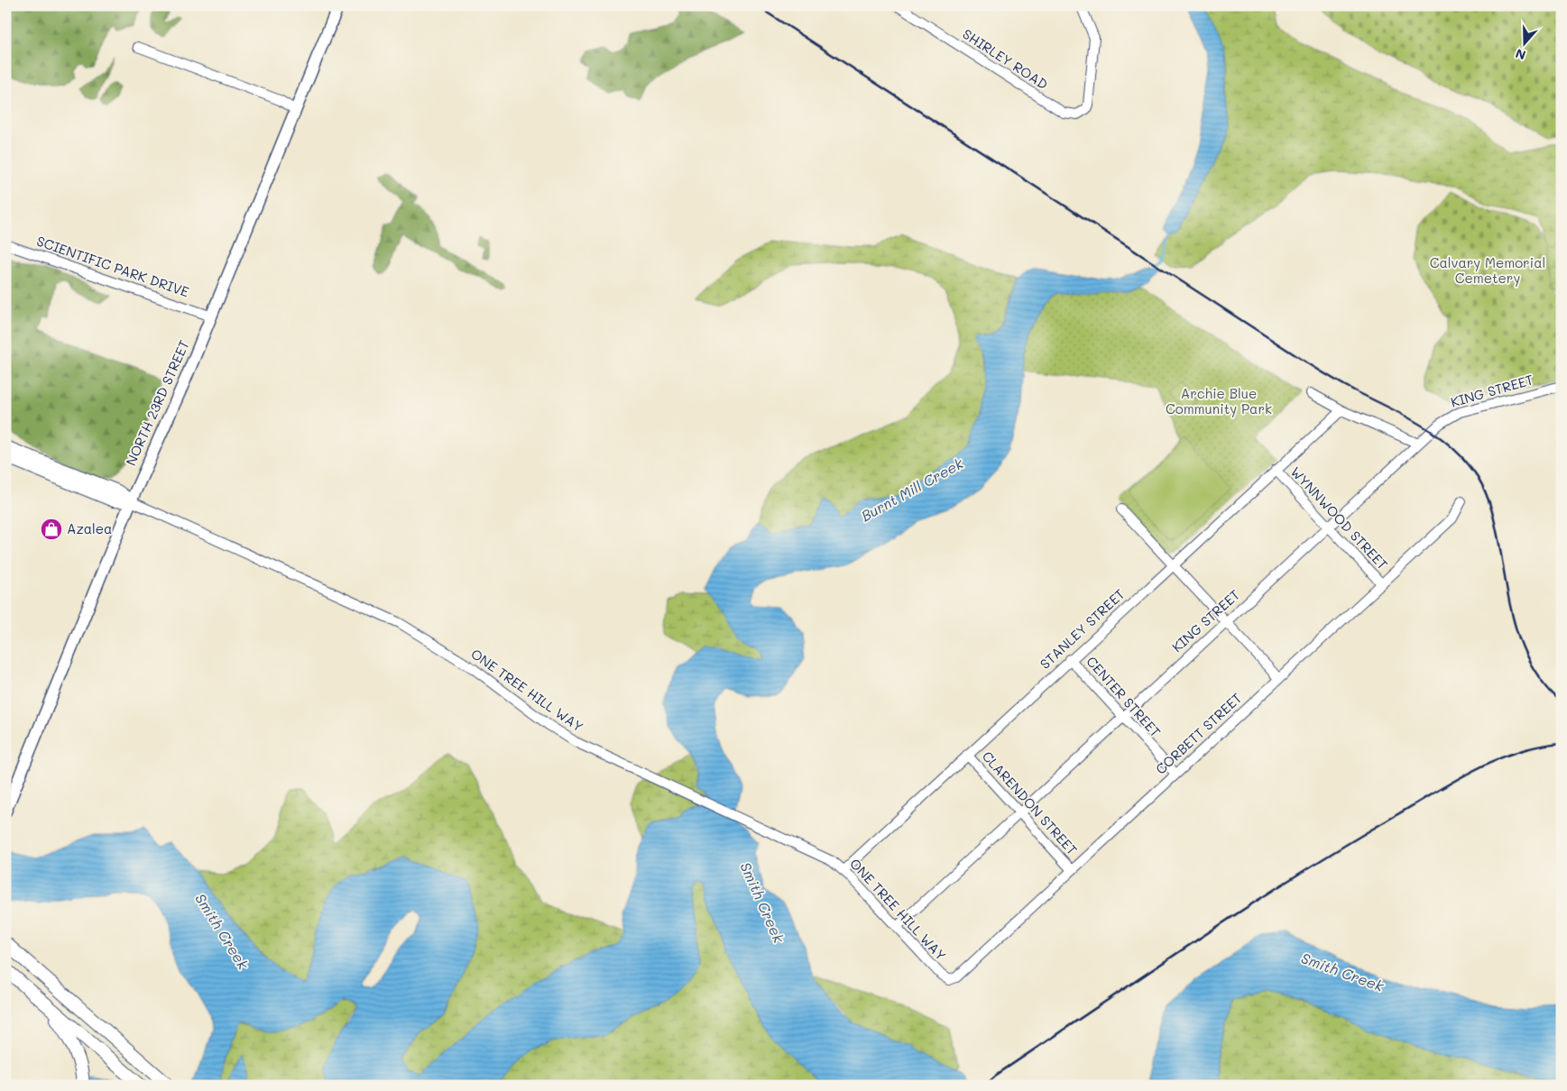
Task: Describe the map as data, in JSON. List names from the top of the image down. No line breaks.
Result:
{"streets":{"main road":["NORTH 23RD STREET"],"street":["SHIRLEY ROAD","SCIENTIFIC PARK DRIVE","KING STREET","WYNNWOOD STREET","STANLEY STREET","ONE TREE HILL WAY","CENTER STREET","CORBETT STREET","CLARENDON STREET"]},"crossings":[["SCIENTIFIC PARK DRIVE","NORTH 23RD STREET"],["KING STREET","WYNNWOOD STREET"],["KING STREET","ONE TREE HILL WAY"],["KING STREET","CENTER STREET"],["KING STREET","CLARENDON STREET"],["NORTH 23RD STREET","ONE TREE HILL WAY"],["WYNNWOOD STREET","STANLEY STREET"],["WYNNWOOD STREET","CORBETT STREET"],["STANLEY STREET","ONE TREE HILL WAY"],["STANLEY STREET","CENTER STREET"],["STANLEY STREET","CLARENDON STREET"],["ONE TREE HILL WAY","CORBETT STREET"],["CENTER STREET","CORBETT STREET"],["CORBETT STREET","CLARENDON STREET"]],"water":["Burnt Mill Creek","Smith Creek"],"parks":["Calvary Memorial Cemetery","Archie Blue Community Park"],"places":{"shop":["Azalea"]},"north":"bottom"}
